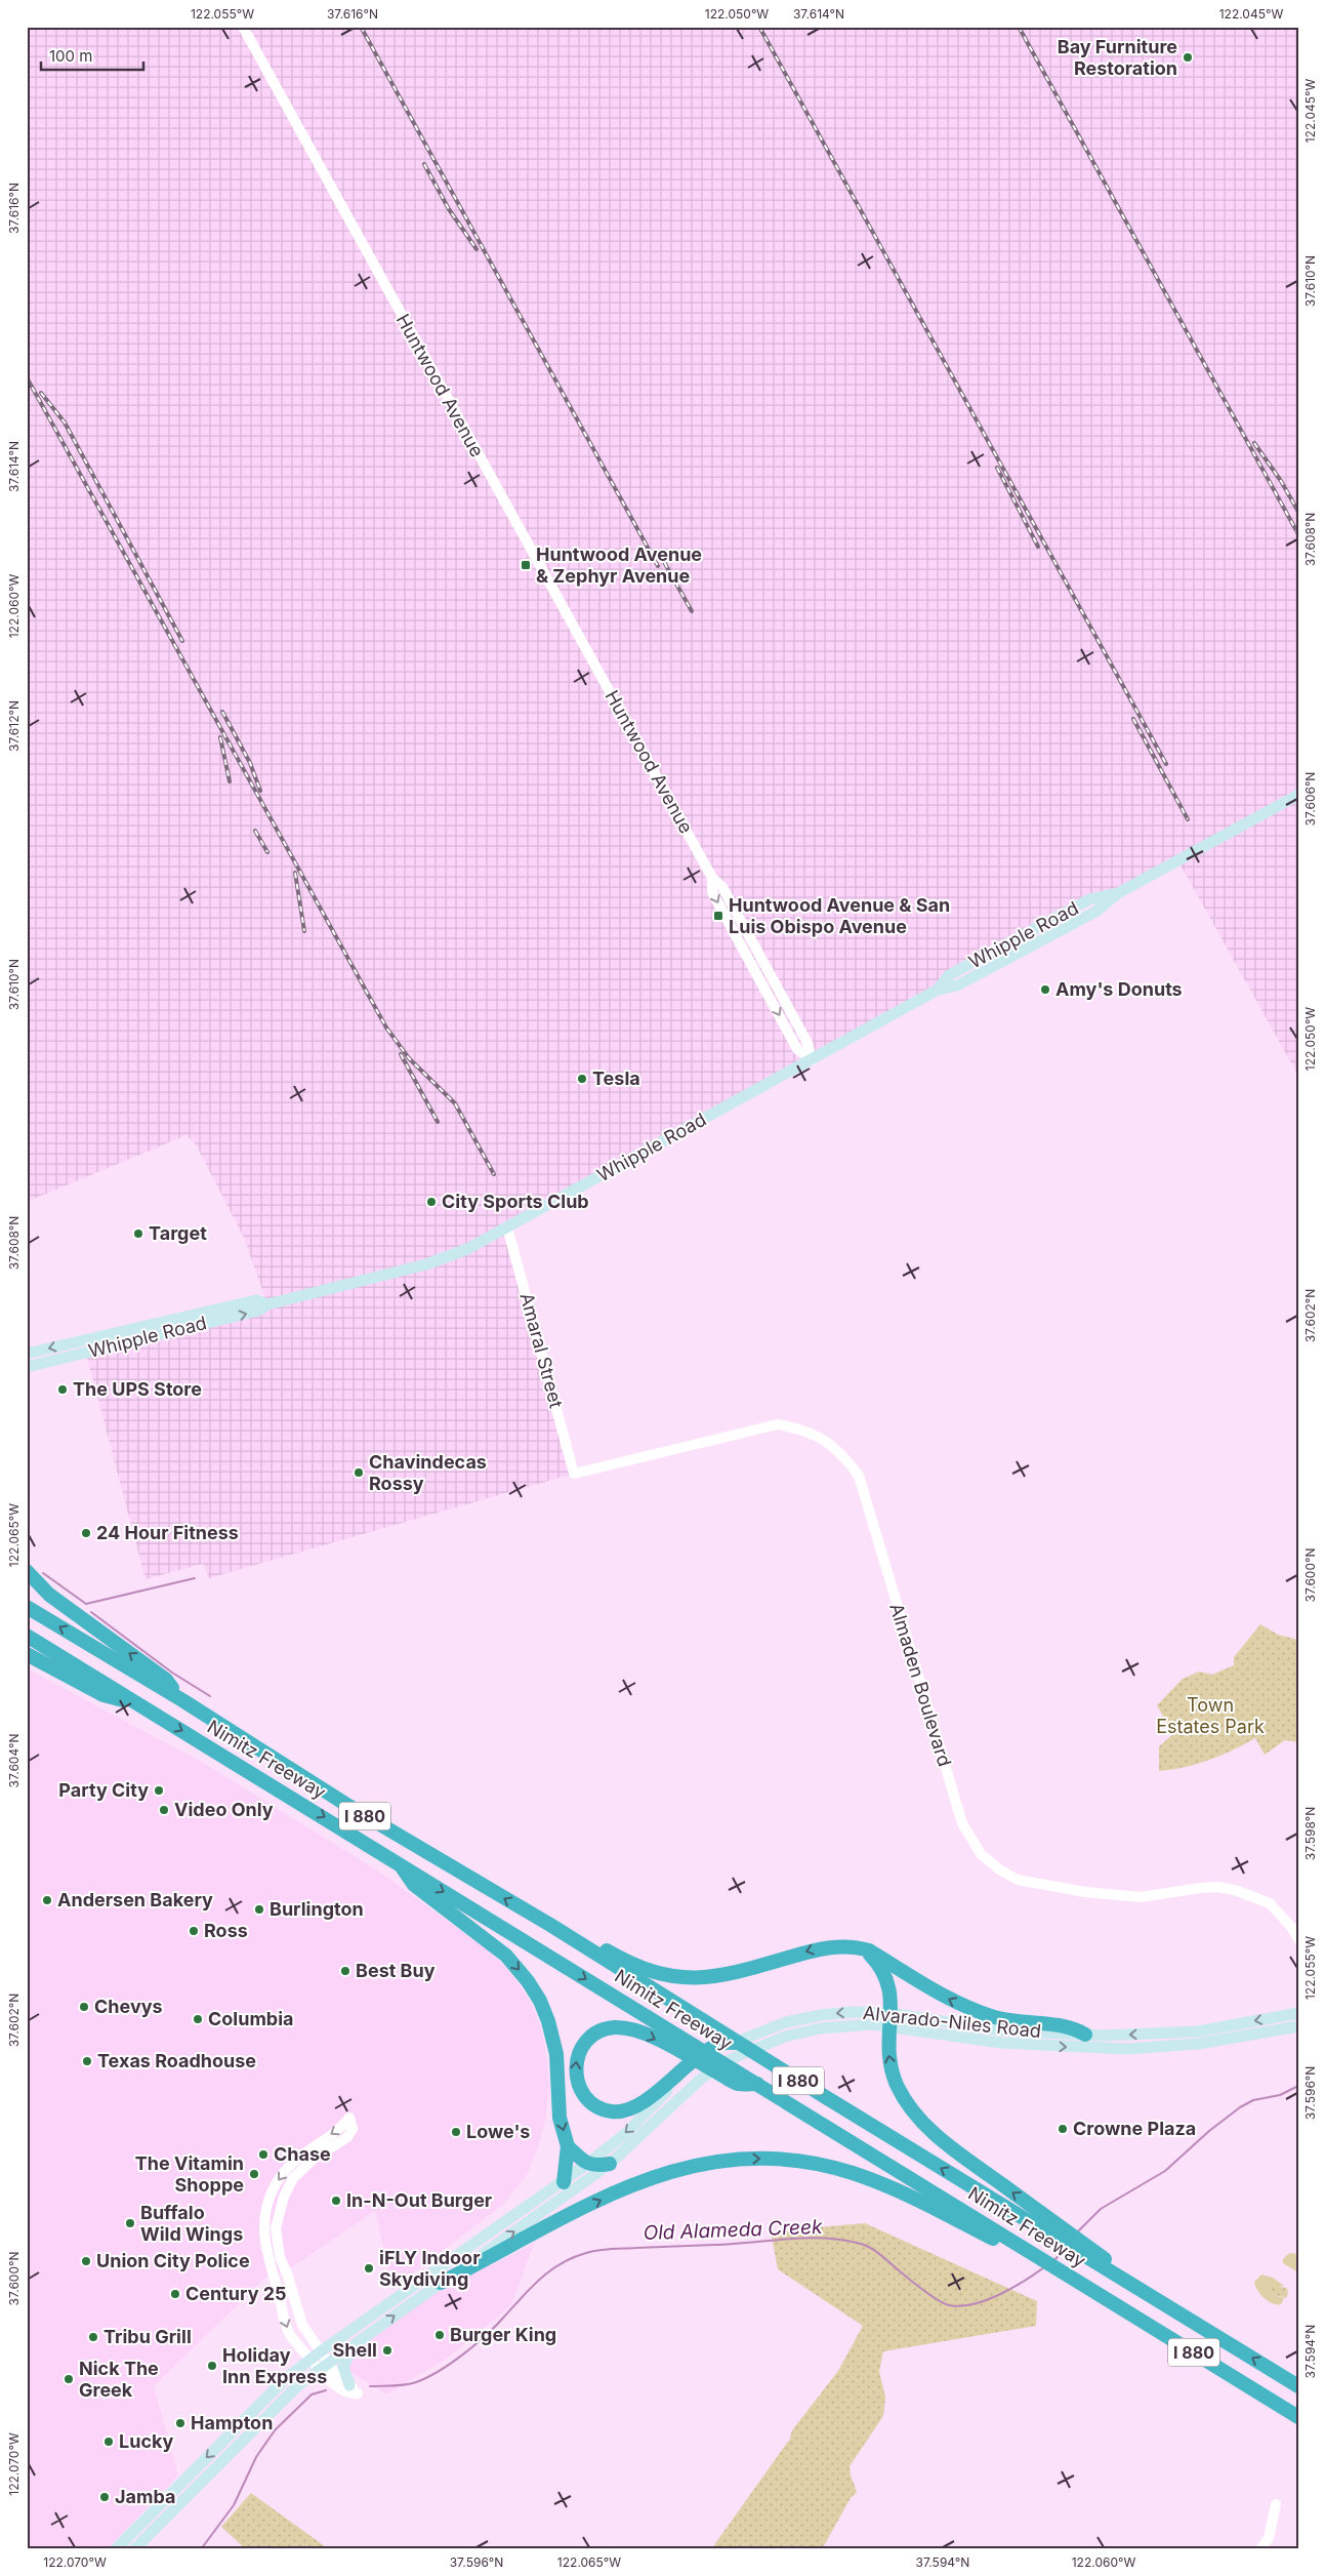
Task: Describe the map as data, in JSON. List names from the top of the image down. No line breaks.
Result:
{"streets":{"highway":["Nimitz Freeway","I 880"],"main road":["Whipple Road","Alvarado-Niles Road"],"street":["Huntwood Avenue","Amaral Street","Almaden Boulevard"]},"crossings":[["Huntwood Avenue","Whipple Road"],["Whipple Road","Amaral Street"],["Amaral Street","Almaden Boulevard"],["Nimitz Freeway","I 880"]],"water":["Old Alameda Creek"],"parks":["Town Estates Park"],"places":{"other":["Bay Furniture Restoration","Amy's Donuts","Tesla","City Sports Club","Target","The UPS Store","Chavindecas Rossy","24 Hour Fitness","Party City","Video Only","Andersen Bakery","Burlington","Ross","Best Buy","Chevys","Columbia","Texas Roadhouse","Crowne Plaza","Lowe's","Chase","The Vitamin Shoppe","In-N-Out Burger","Buffalo Wild Wings","Union City Police","iFLY Indoor Skydiving","Century 25","Burger King","Tribu Grill","Shell","Holiday Inn Express","Nick The Greek","Hampton","Lucky","Jamba"],"transit":["Huntwood Avenue & Zephyr Avenue","Huntwood Avenue & San Luis Obispo Avenue"]},"scale_bar":"100 m","coordinates":["122.055°W","37.616°N","122.050°W","37.614°N","122.045°W","37.610°N","37.608°N","122.060°W","37.612°N","37.606°N","37.602°N","122.065°W","37.600°N","37.604°N","37.598°N","37.596°N","37.594°N","122.070°W"]}
